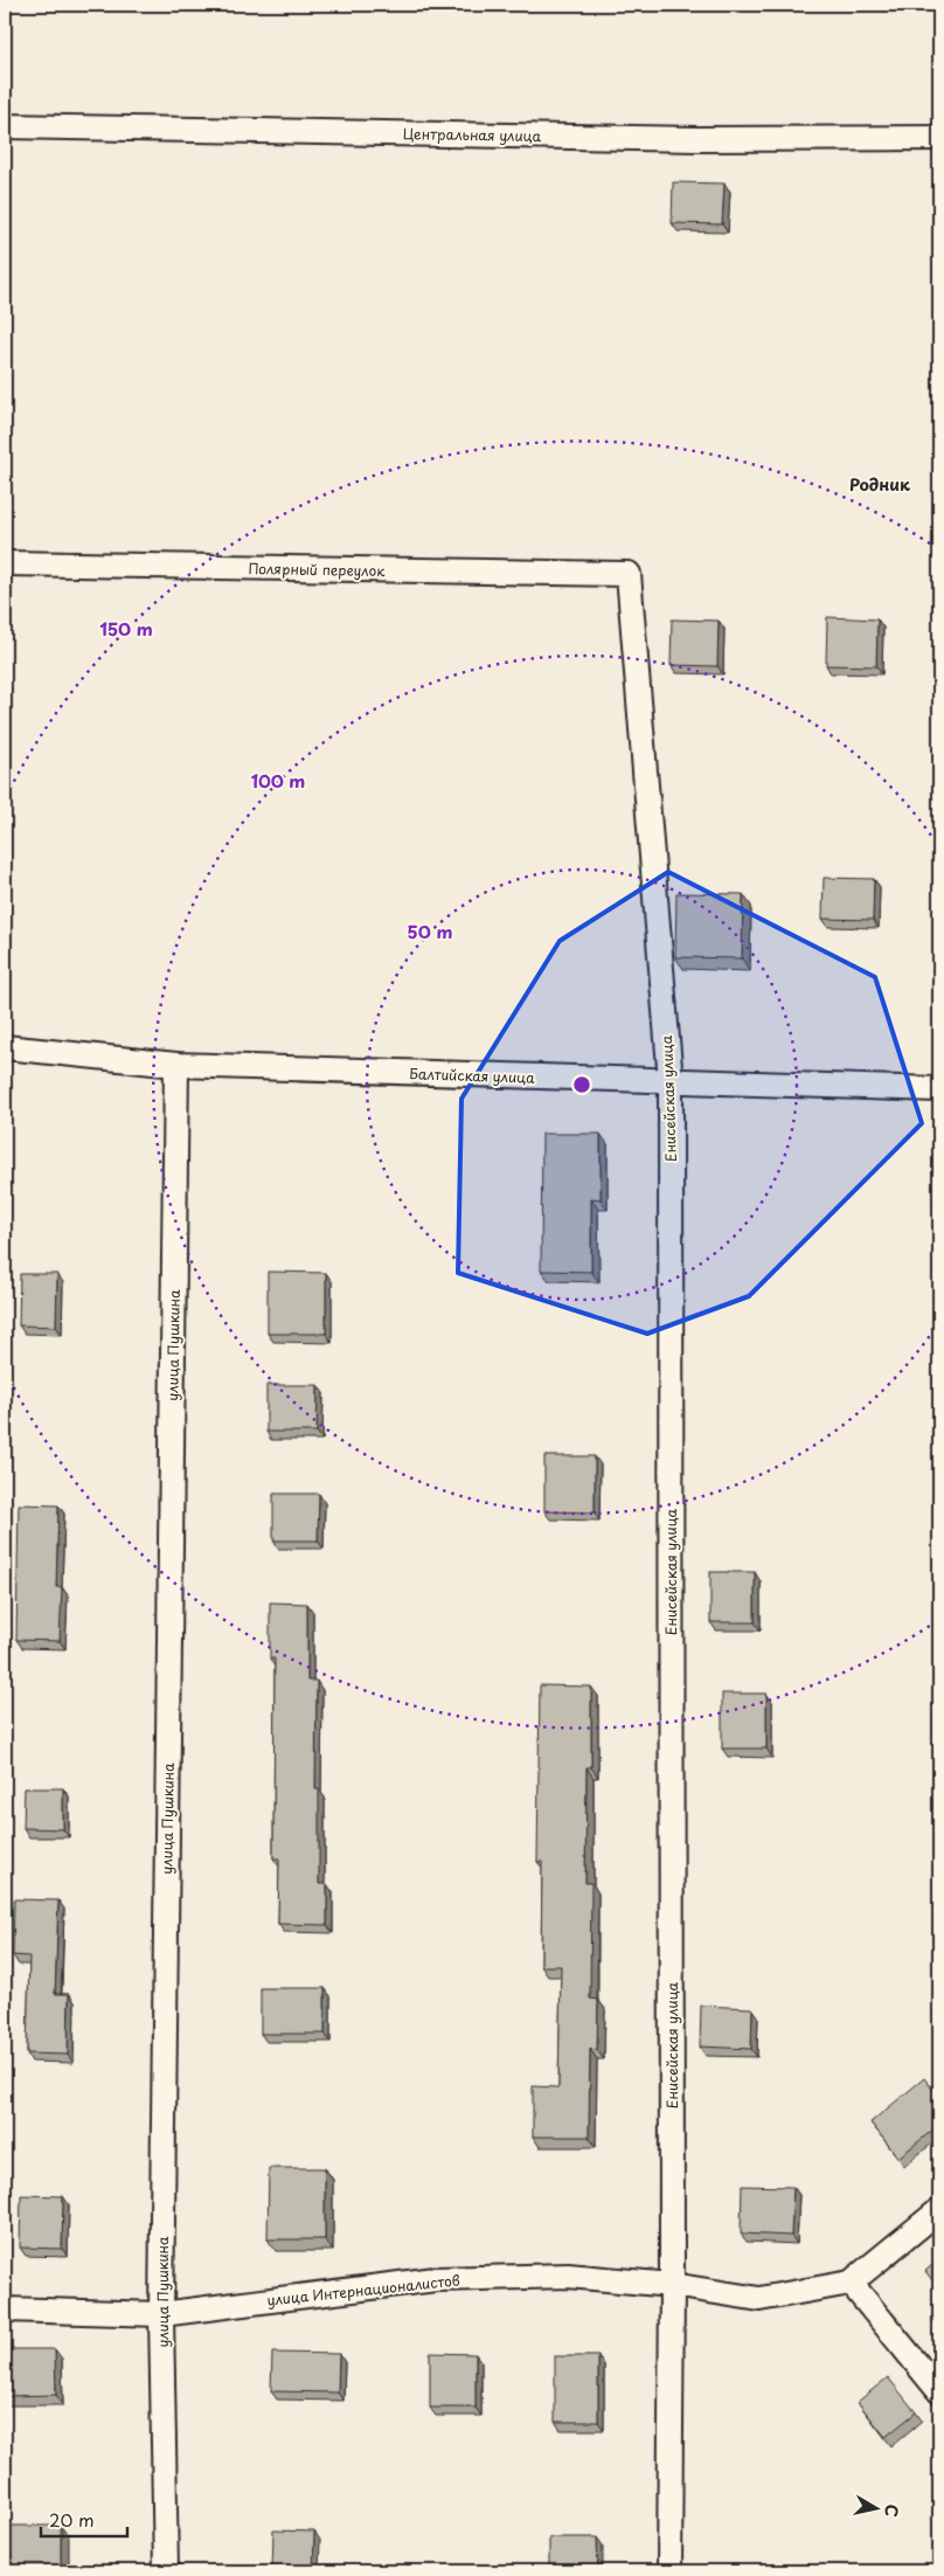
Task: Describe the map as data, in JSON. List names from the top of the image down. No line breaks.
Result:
{"streets":{"street":["Центральная улица","Полярный переулок","Балтийская улица","Енисейская улица","улица Пушкина","улица Интернационалистов"]},"crossings":[["Полярный переулок","Енисейская улица"],["Балтийская улица","Енисейская улица"],["Балтийская улица","улица Пушкина"],["Енисейская улица","улица Интернационалистов"],["улица Пушкина","улица Интернационалистов"]],"districts":["Родник"],"scale_bar":"20 m","north":"right","rings":["150 m","100 m","50 m"]}
